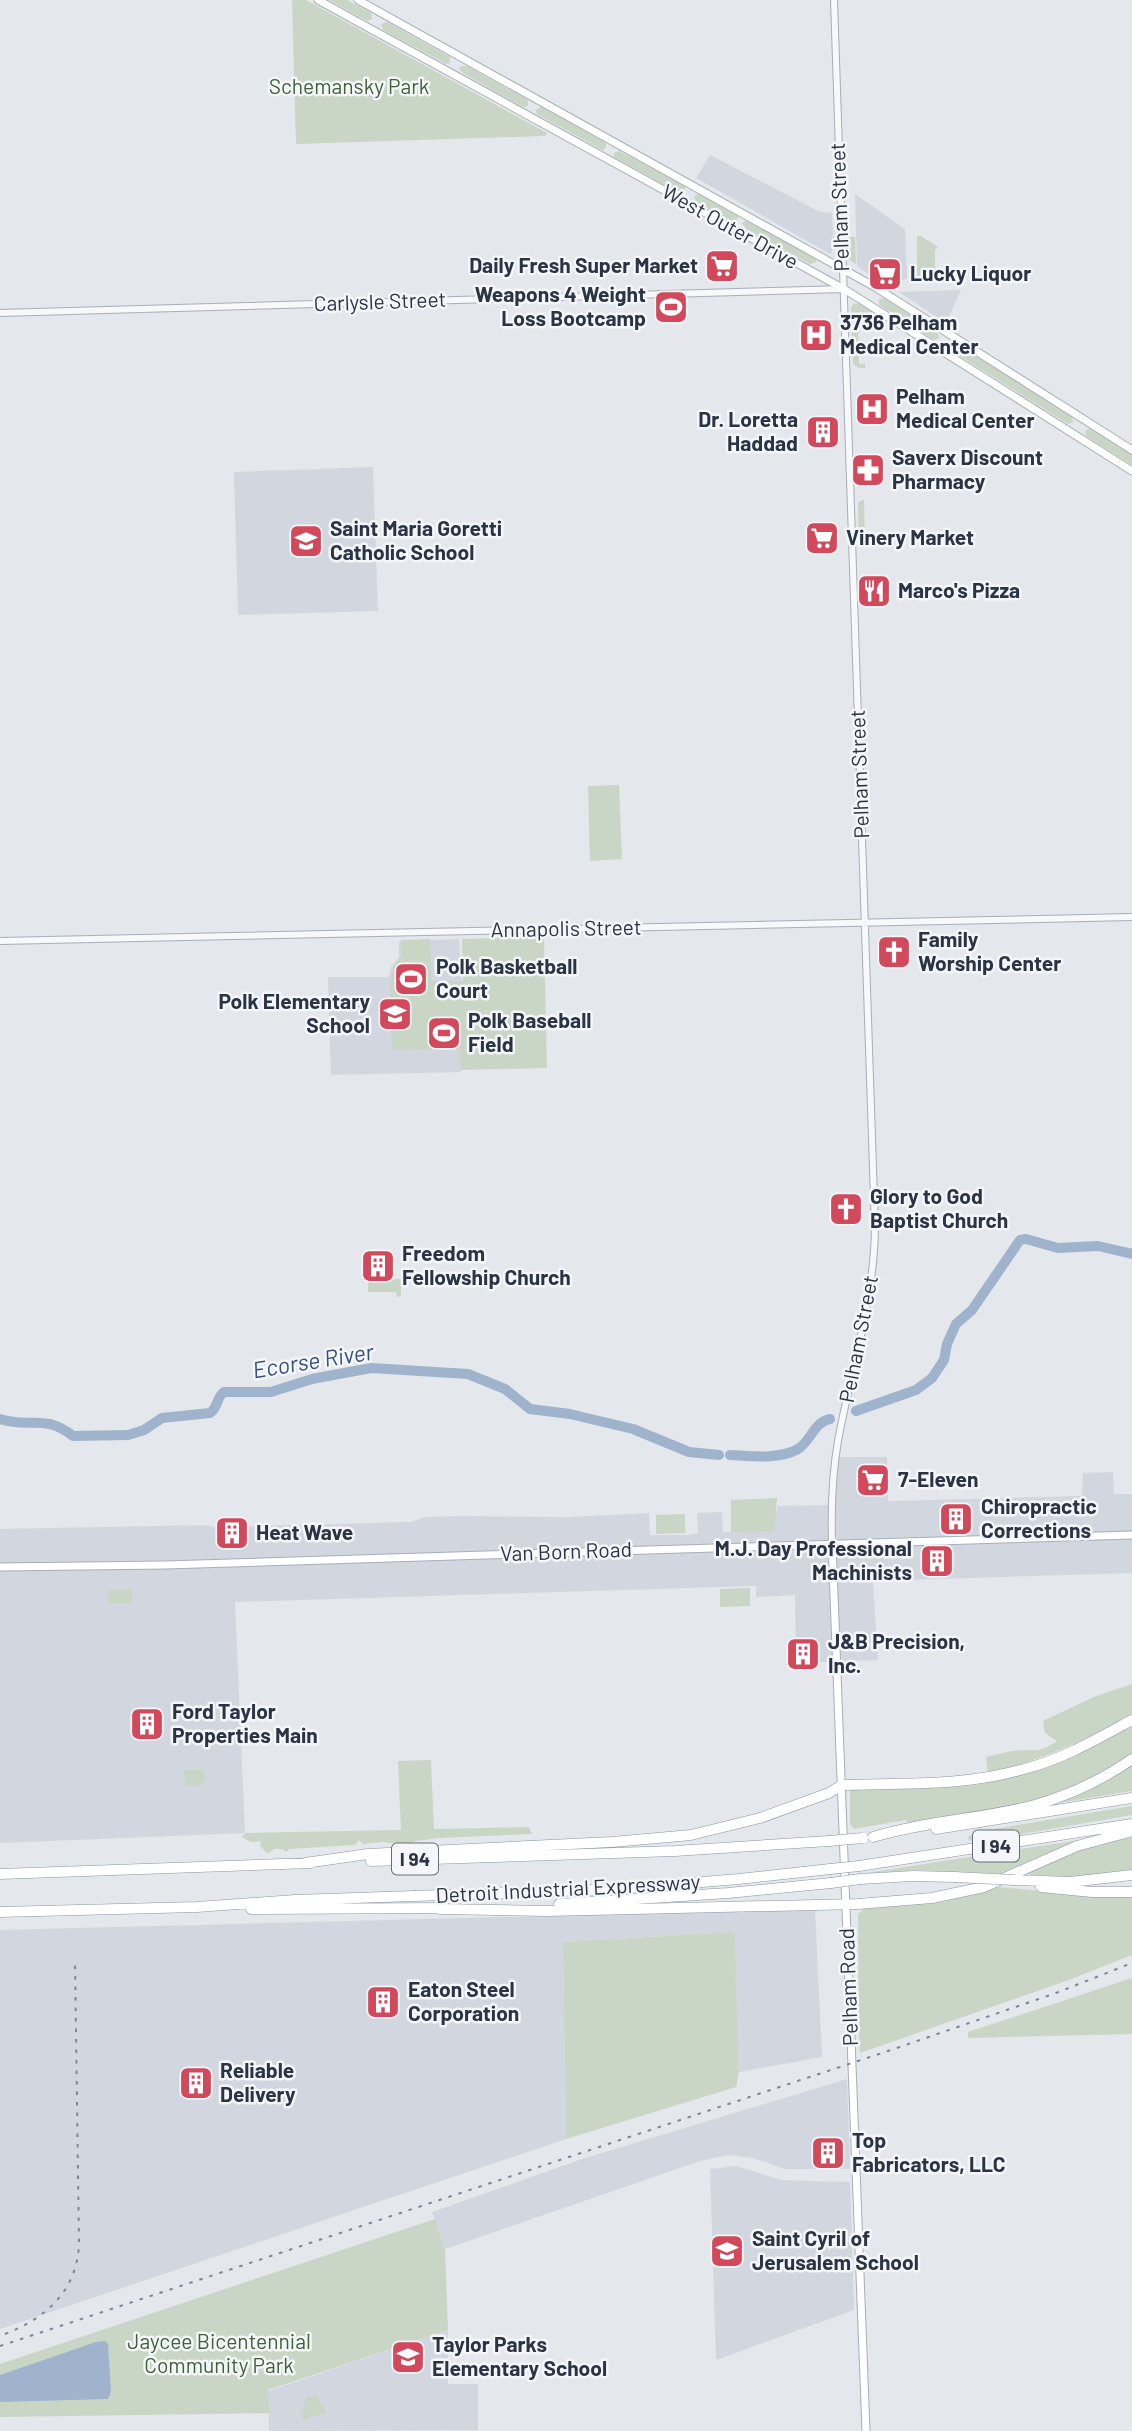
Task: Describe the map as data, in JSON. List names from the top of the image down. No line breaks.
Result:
{"streets":{"highway":["I 94","Detroit Industrial Expressway"],"main road":["West Outer Drive","Van Born Road","Pelham Road"],"street":["Pelham Street","Carlysle Street","Annapolis Street"]},"crossings":[["Pelham Street","West Outer Drive"],["Pelham Street","Carlysle Street"],["Pelham Street","Annapolis Street"],["Pelham Street","Van Born Road"],["Pelham Street","Pelham Road"],["West Outer Drive","Carlysle Street"],["Van Born Road","Pelham Road"]],"water":["Ecorse River"],"parks":["Schemansky Park","Jaycee Bicentennial Community Park"],"places":{"supermarket":["Daily Fresh Super Market","Lucky Liquor","Vinery Market","7-Eleven"],"sports":["Weapons 4 Weight Loss Bootcamp","Polk Basketball Court","Polk Baseball Field"],"hospital":["3736 Pelham Medical Center","Pelham Medical Center"],"building":["Dr. Loretta Haddad","Freedom Fellowship Church","Chiropractic Corrections","Heat Wave","M.J. Day Professional Machinists","J&B Precision, Inc.","Ford Taylor Properties Main","Eaton Steel Corporation","Reliable Delivery","Top Fabricators, LLC"],"pharmacy":["Saverx Discount Pharmacy"],"school or university":["Saint Maria Goretti Catholic School","Polk Elementary School","Saint Cyril of Jerusalem School","Taylor Parks Elementary School"],"restaurant":["Marco's Pizza"],"church":["Family Worship Center","Glory to God Baptist Church"]}}
